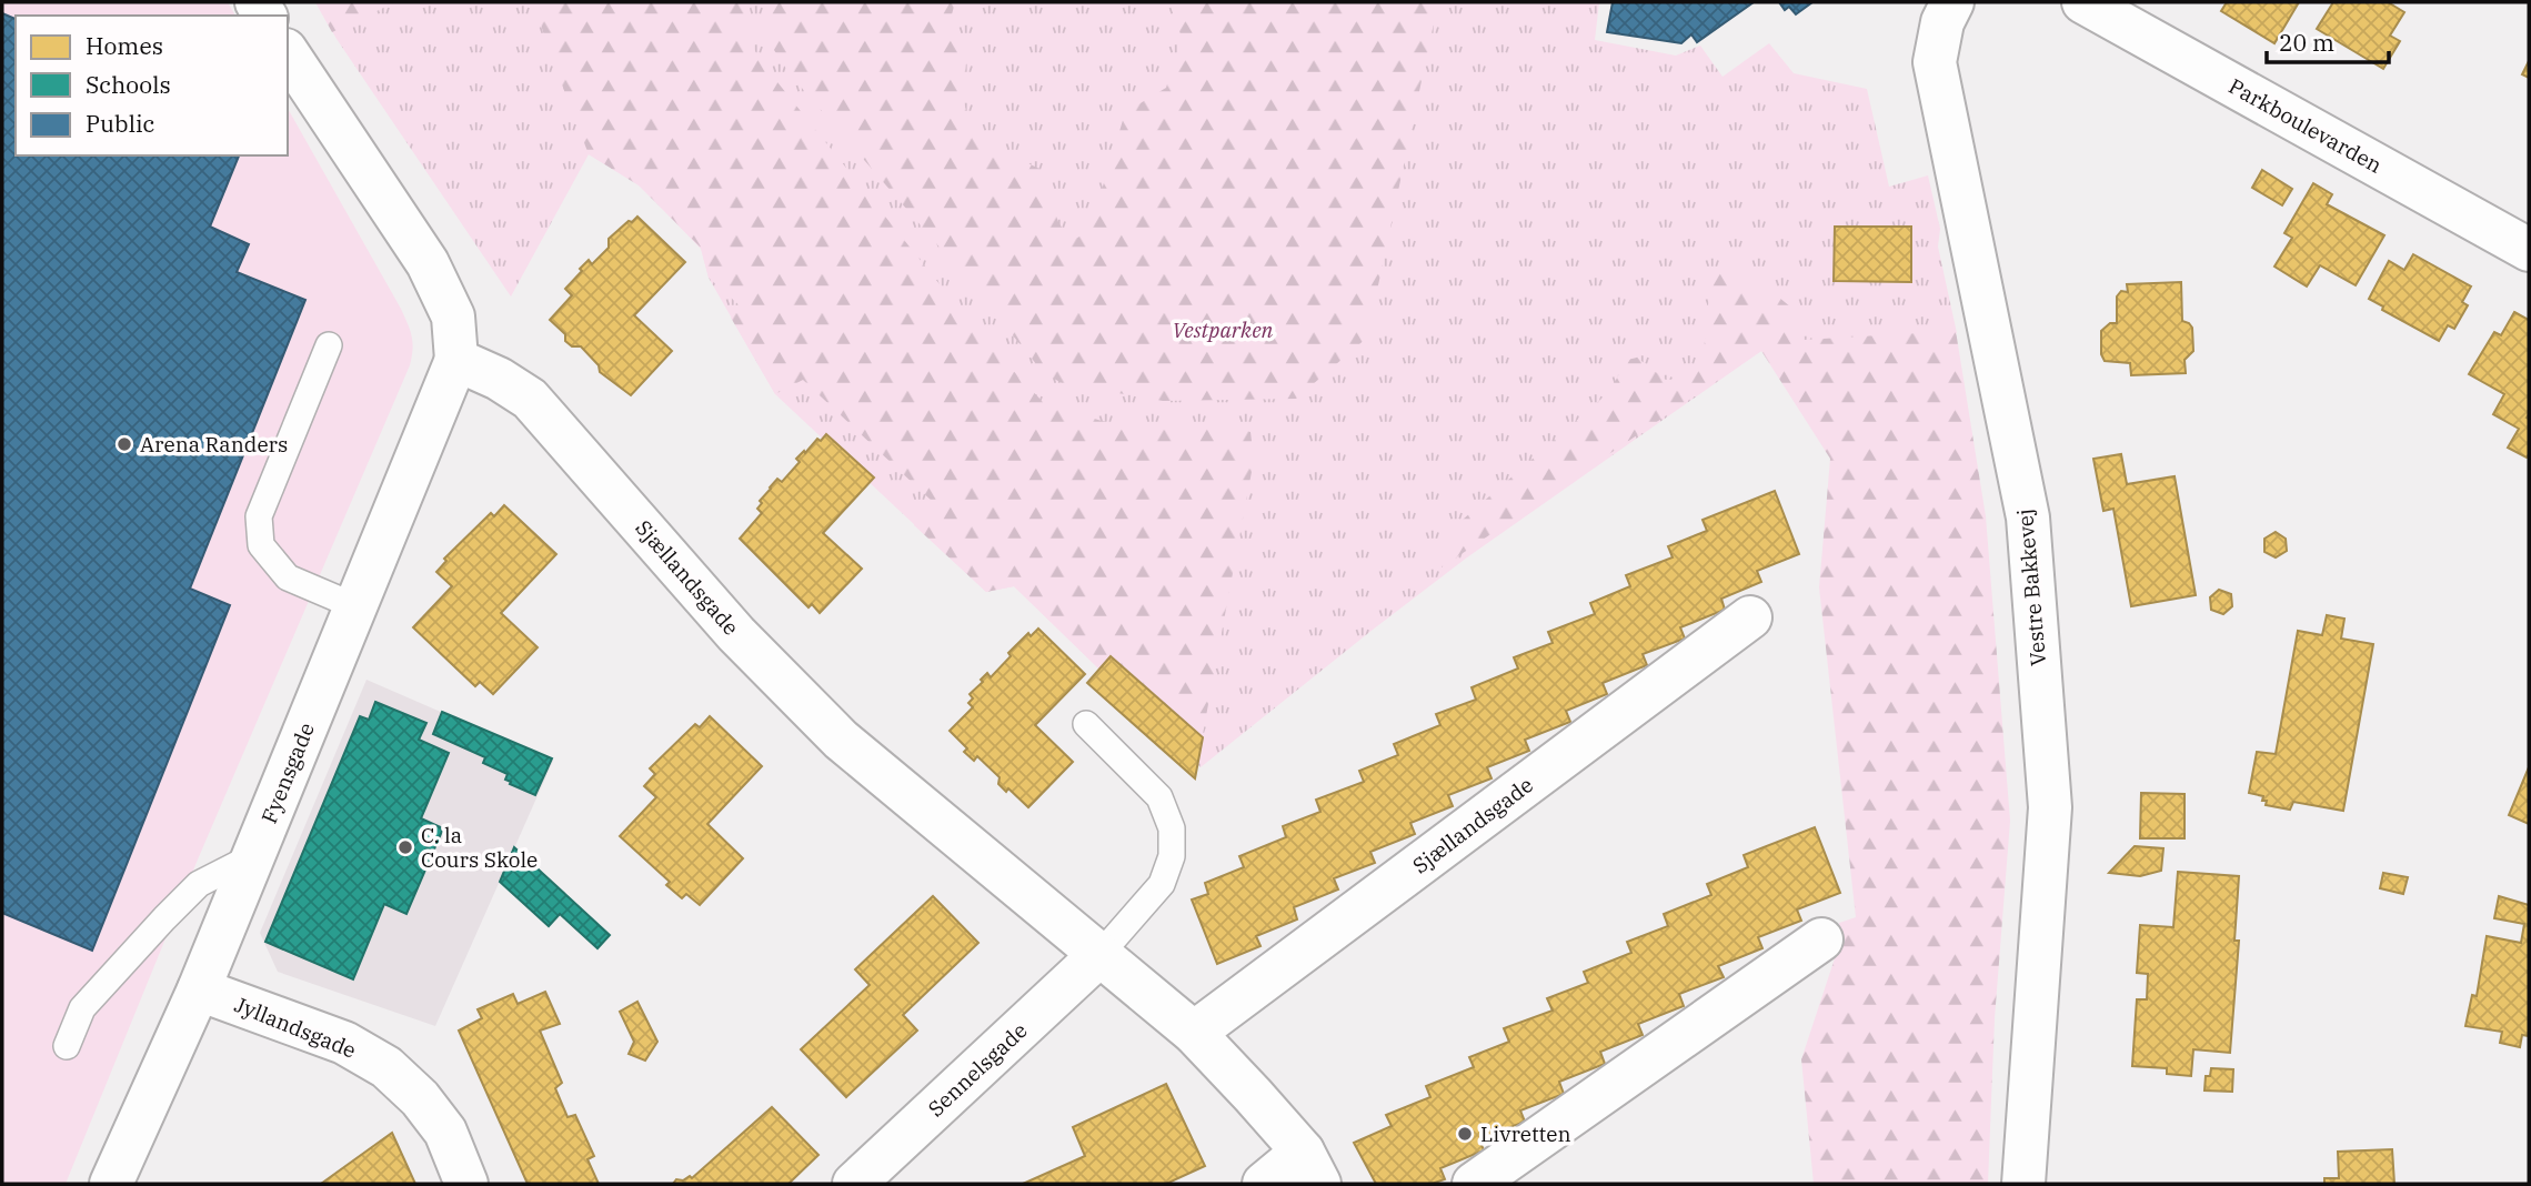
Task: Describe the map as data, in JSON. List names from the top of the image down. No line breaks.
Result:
{"streets":{"street":["Parkboulevarden","Sjællandsgade","Vestre Bakkevej","Fyensgade","Jyllandsgade","Sennelsgade"]},"crossings":[["Sjællandsgade","Fyensgade"],["Sjællandsgade","Sennelsgade"],["Fyensgade","Jyllandsgade"]],"parks":["Vestparken"],"places":["Arena Randers","C. la Cours Skole","Livretten"],"legend":["Homes","Schools","Public"],"scale_bar":"20 m"}
